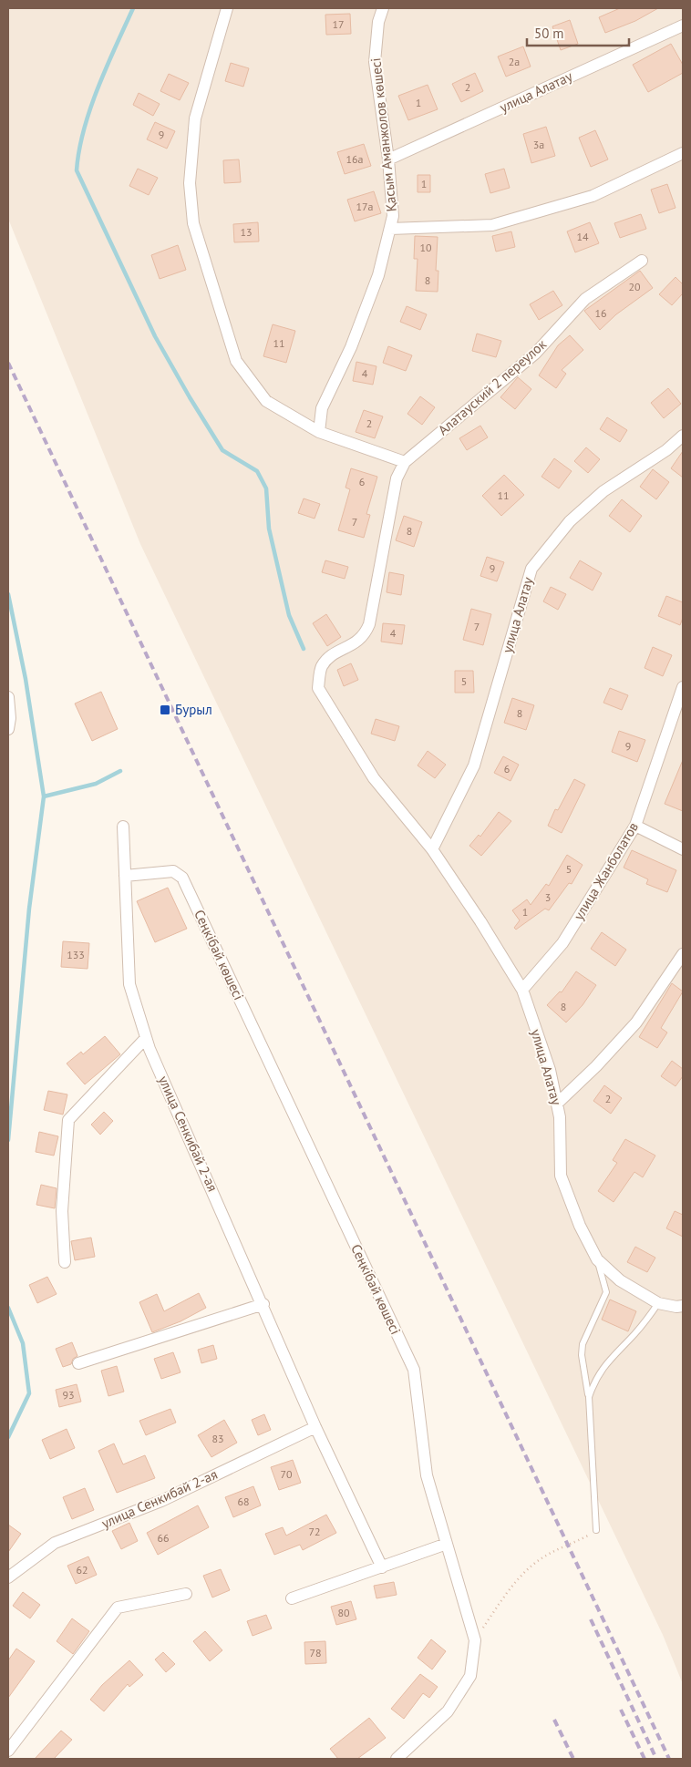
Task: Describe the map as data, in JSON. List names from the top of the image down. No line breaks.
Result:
{"streets":{"street":["улица Алатау","Қасым Аманжолов көшесі","Алатауский 2 переулок","улица Жанболатов","Сеңкібай көшесі","улица Сенкибай 2-ая"]},"crossings":[["улица Алатау","Қасым Аманжолов көшесі"],["улица Алатау","Алатауский 2 переулок"],["улица Алатау","улица Жанболатов"],["Сеңкібай көшесі","улица Сенкибай 2-ая"]],"places":{"transit":["Бурыл"]},"house_numbers":["17","2а","2","1","9","3а","16а","1","17а","13","14","10","8","20","16","11","4","2","6","11","7","8","9","7","4","5","8","9","6","5","3","1","133","8","2","93","83","70","68","72","66","62","80","78"],"scale_bar":"50 m"}
